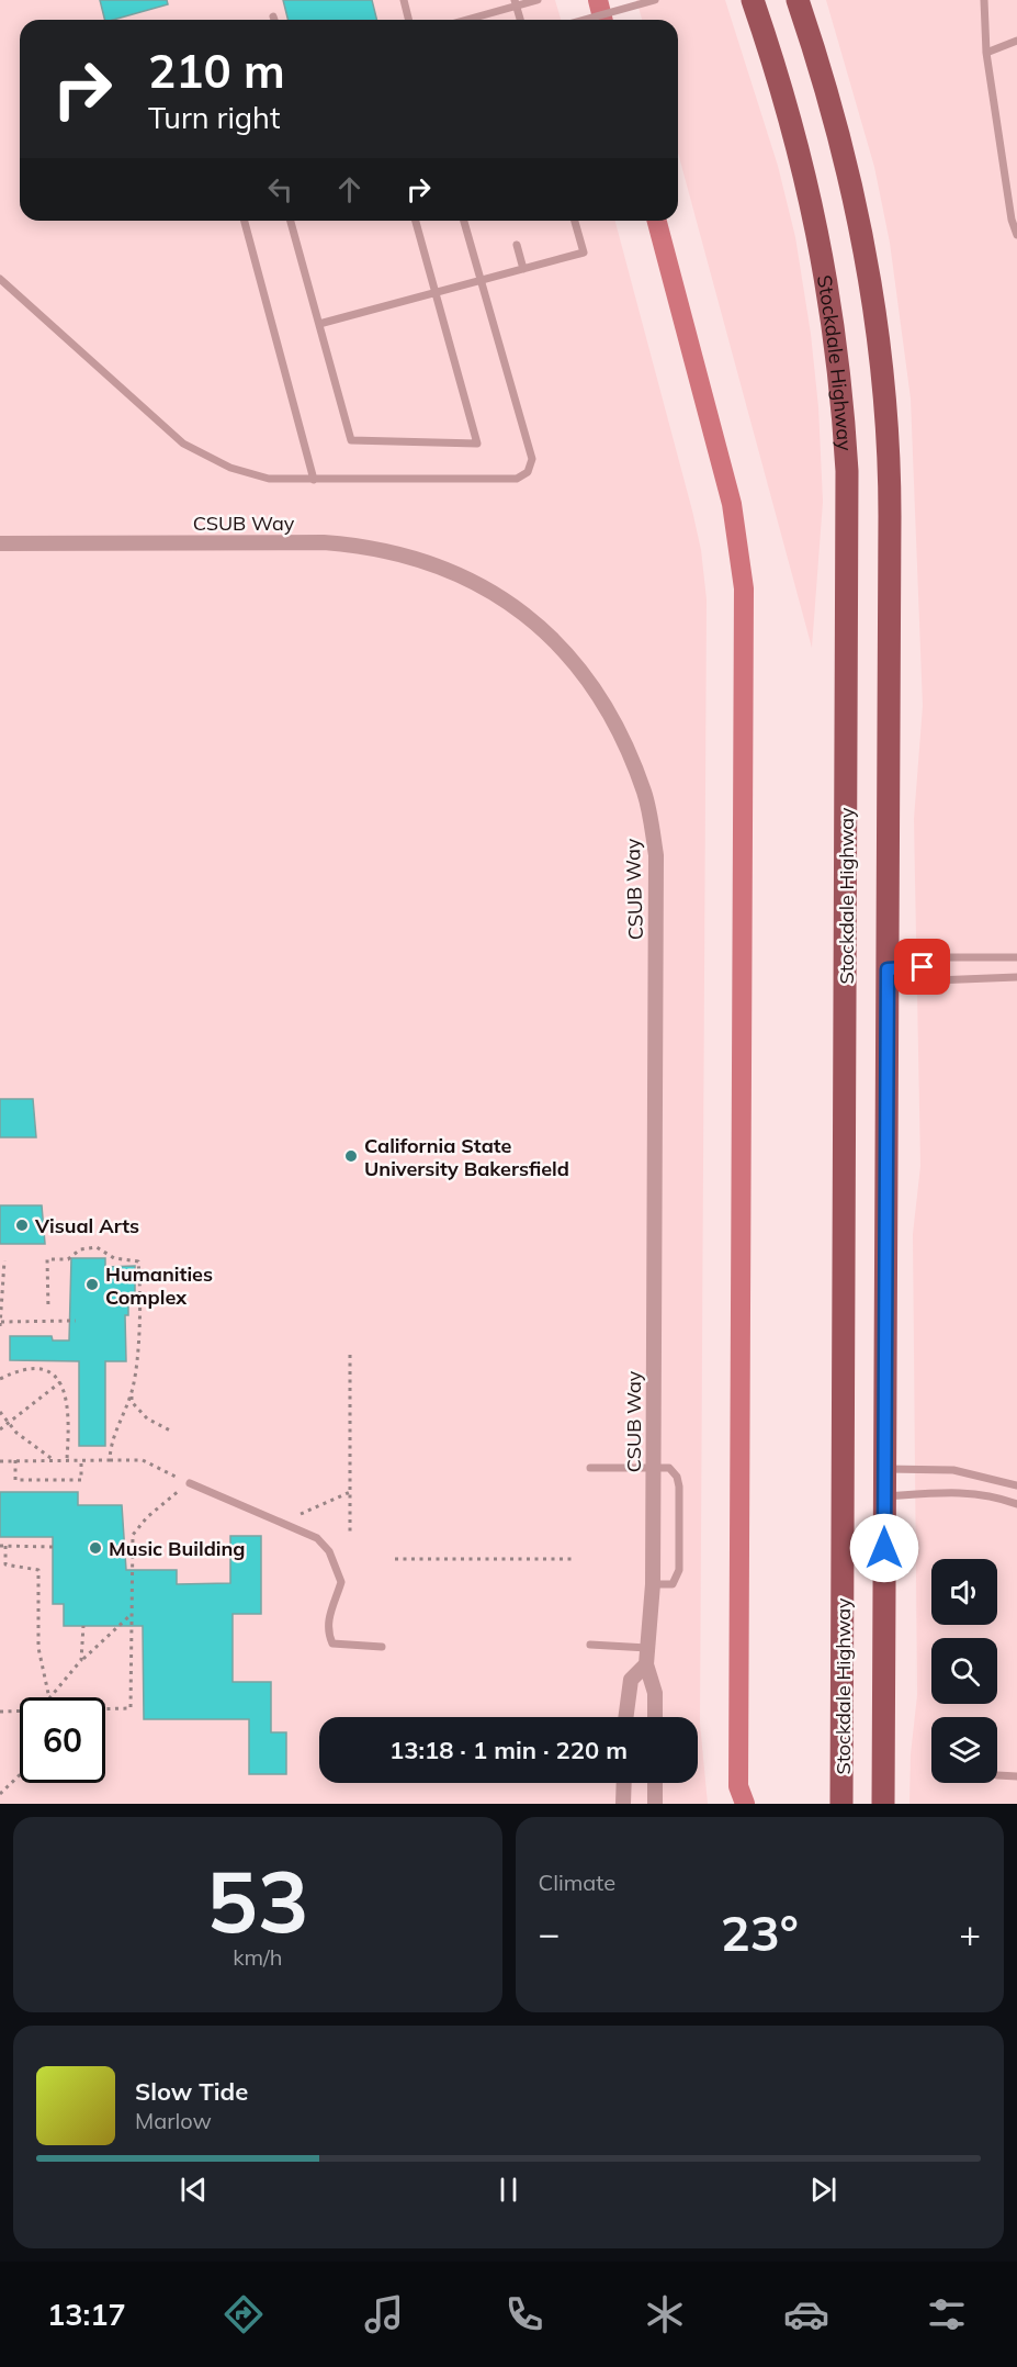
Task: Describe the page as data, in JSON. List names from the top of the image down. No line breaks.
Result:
{"streets":{"main road":["Stockdale Highway"],"street":["CSUB Way"]},"places":["California State University Bakersfield","Visual Arts","Humanities Complex","Music Building"],"page":{"turn":["210 m","Turn right"],"limit":"60","trip":"13:18 · 1 min · 220 m","tile":[["53","km/h"],"Climate"],"heat":["−","23°","+"],"song":["Slow Tide","Marlow"],"tabs":"13:17"}}
